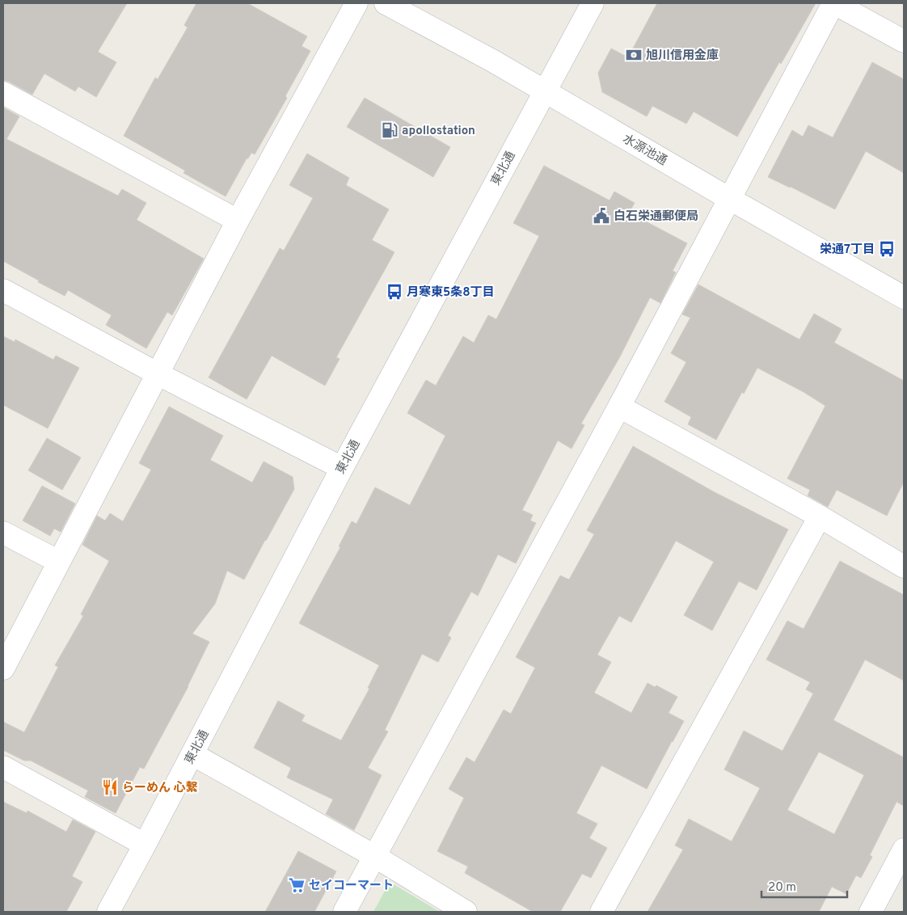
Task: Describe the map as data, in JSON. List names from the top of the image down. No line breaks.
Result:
{"streets":{"street":["水源池通","東北通"]},"crossings":[["水源池通","東北通"]],"places":{"bank":["旭川信用金庫"],"fuel station":["apollostation"],"public building":["白石栄通郵便局"],"bus stop":["栄通7丁目","月寒東5条8丁目"],"restaurant":["らーめん 心繋"],"supermarket":["セイコーマート"]},"scale_bar":"20 m"}
